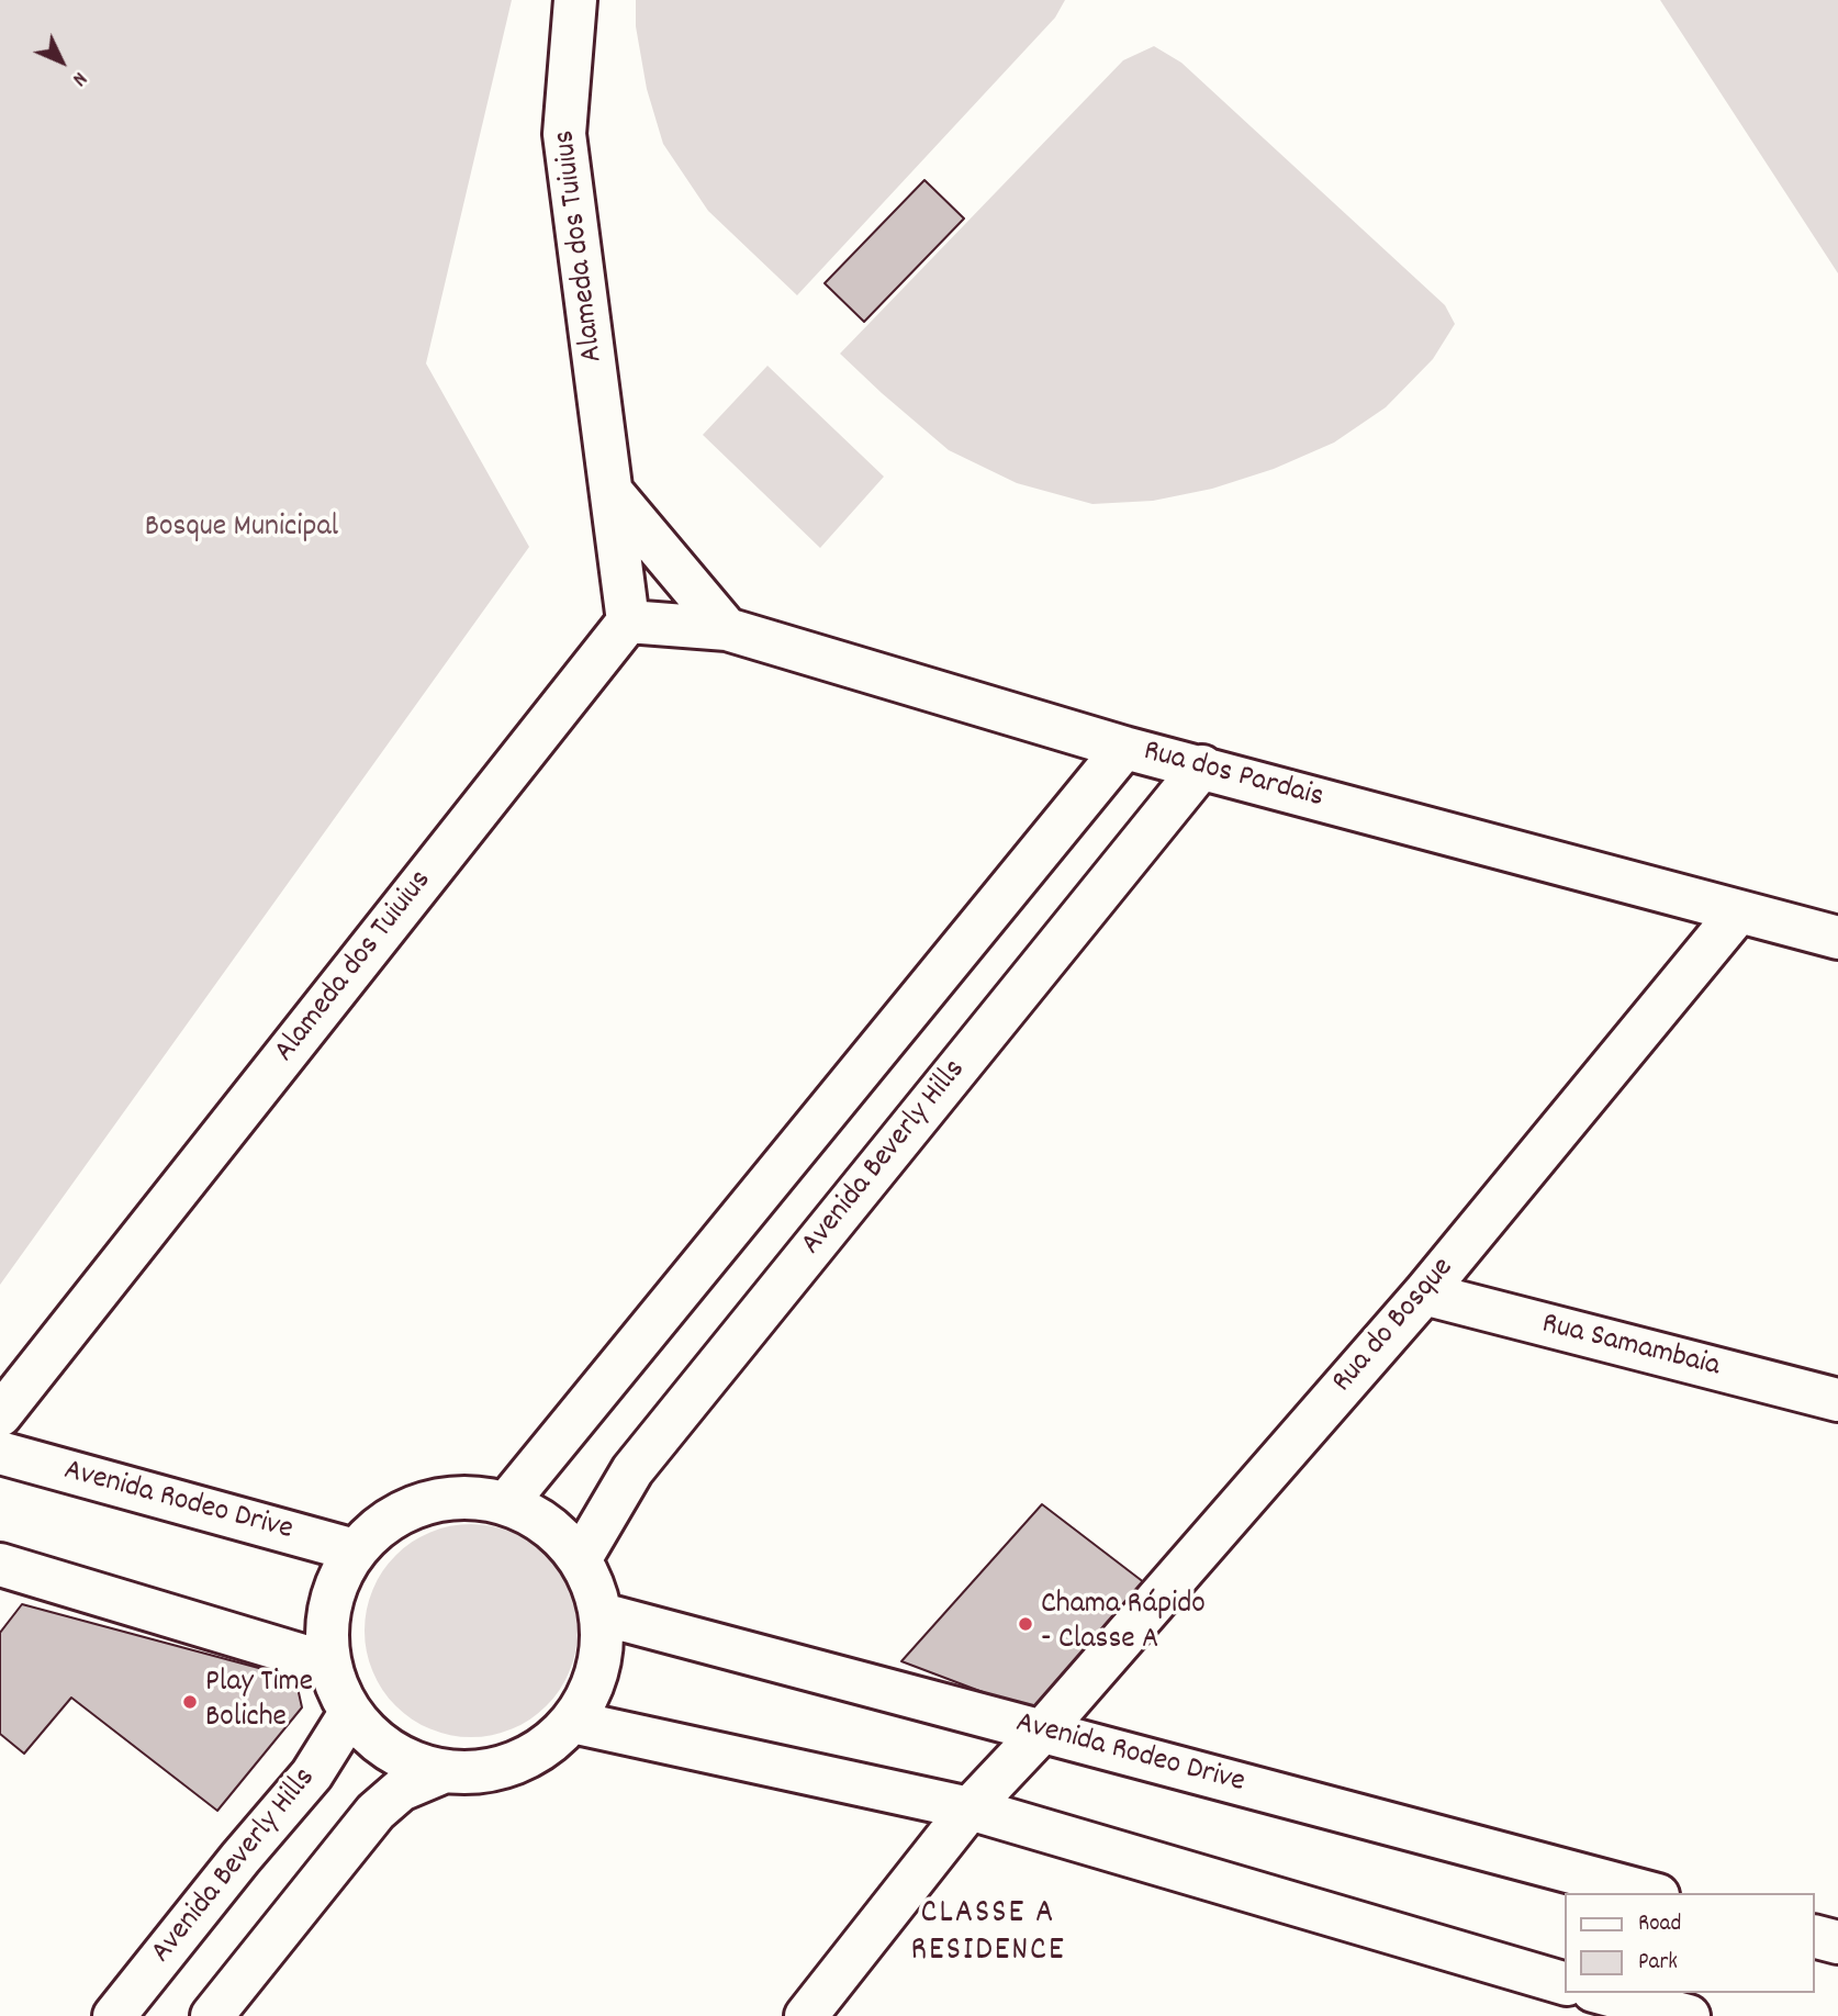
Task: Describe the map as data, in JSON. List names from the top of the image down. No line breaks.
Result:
{"streets":{"street":["Alameda dos Tuiuius","Rua dos Pardais","Avenida Beverly Hills","Rua do Bosque","Rua Samambaia","Avenida Rodeo Drive"]},"crossings":[["Alameda dos Tuiuius","Rua dos Pardais"],["Rua dos Pardais","Avenida Beverly Hills"],["Rua dos Pardais","Rua do Bosque"],["Rua do Bosque","Rua Samambaia"],["Rua do Bosque","Avenida Rodeo Drive"]],"districts":["CLASSE A RESIDENCE"],"parks":["Bosque Municipal"],"places":["Chama Rápido - Classe A","Play Time Boliche"],"legend":["Road","Park"],"north":"bottom right"}
